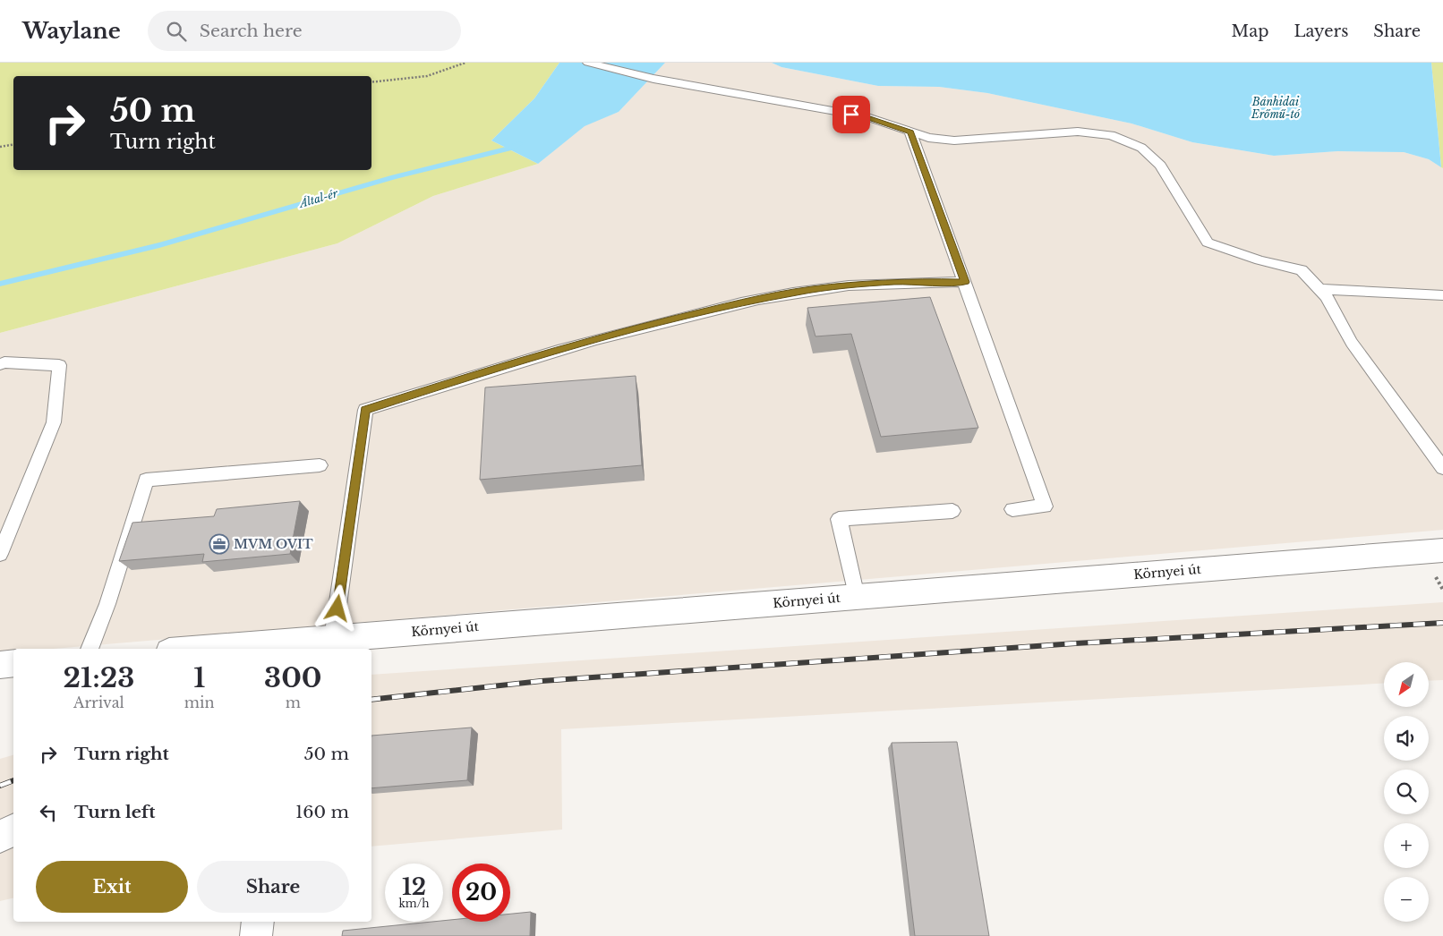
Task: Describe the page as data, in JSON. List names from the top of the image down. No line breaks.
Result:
{"streets":{"street":["Környei út"]},"water":["Bánhidai Erőmű-tó","Által-ér"],"places":{"office":["MVM OVIT"]},"north":"bottom left","page":{"header":"Waylane","search":"Search here","nav":["Map","Layers","Share"],"turn":["50 m","Turn right"],"eta":["21:23","Arrival","1","min","300","m"],"map_buttons":["+","−"],"list":[{"name":"Turn right","value":"50 m"},{"name":"Turn left","value":"160 m"}],"buttons":["Exit","Share"],"speed":"12 km/h","limit":"20"}}
